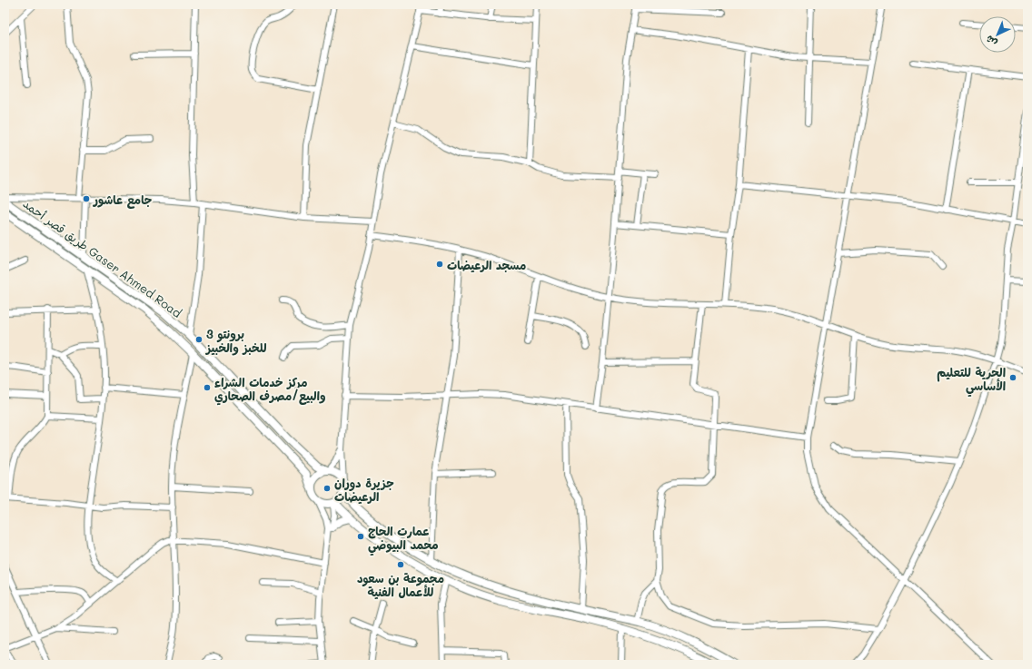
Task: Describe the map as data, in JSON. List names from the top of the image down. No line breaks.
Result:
{"streets":{"main road":["طريق قصر أحمد Gaser Ahmed Road"]},"places":["جامع عاشور","مسجد الرعيضات","برونتو 3 للخبز والخبيز","الحرية للتعليم الأساسي","مركز خدمات الشراء والبيع/مصرف الصحاري","جزيرة دوران الرعيضات","عمارت الحاج محمد البيوضي","مجموعة بن سعود للأعمال الفنية"],"north":"bottom left"}
